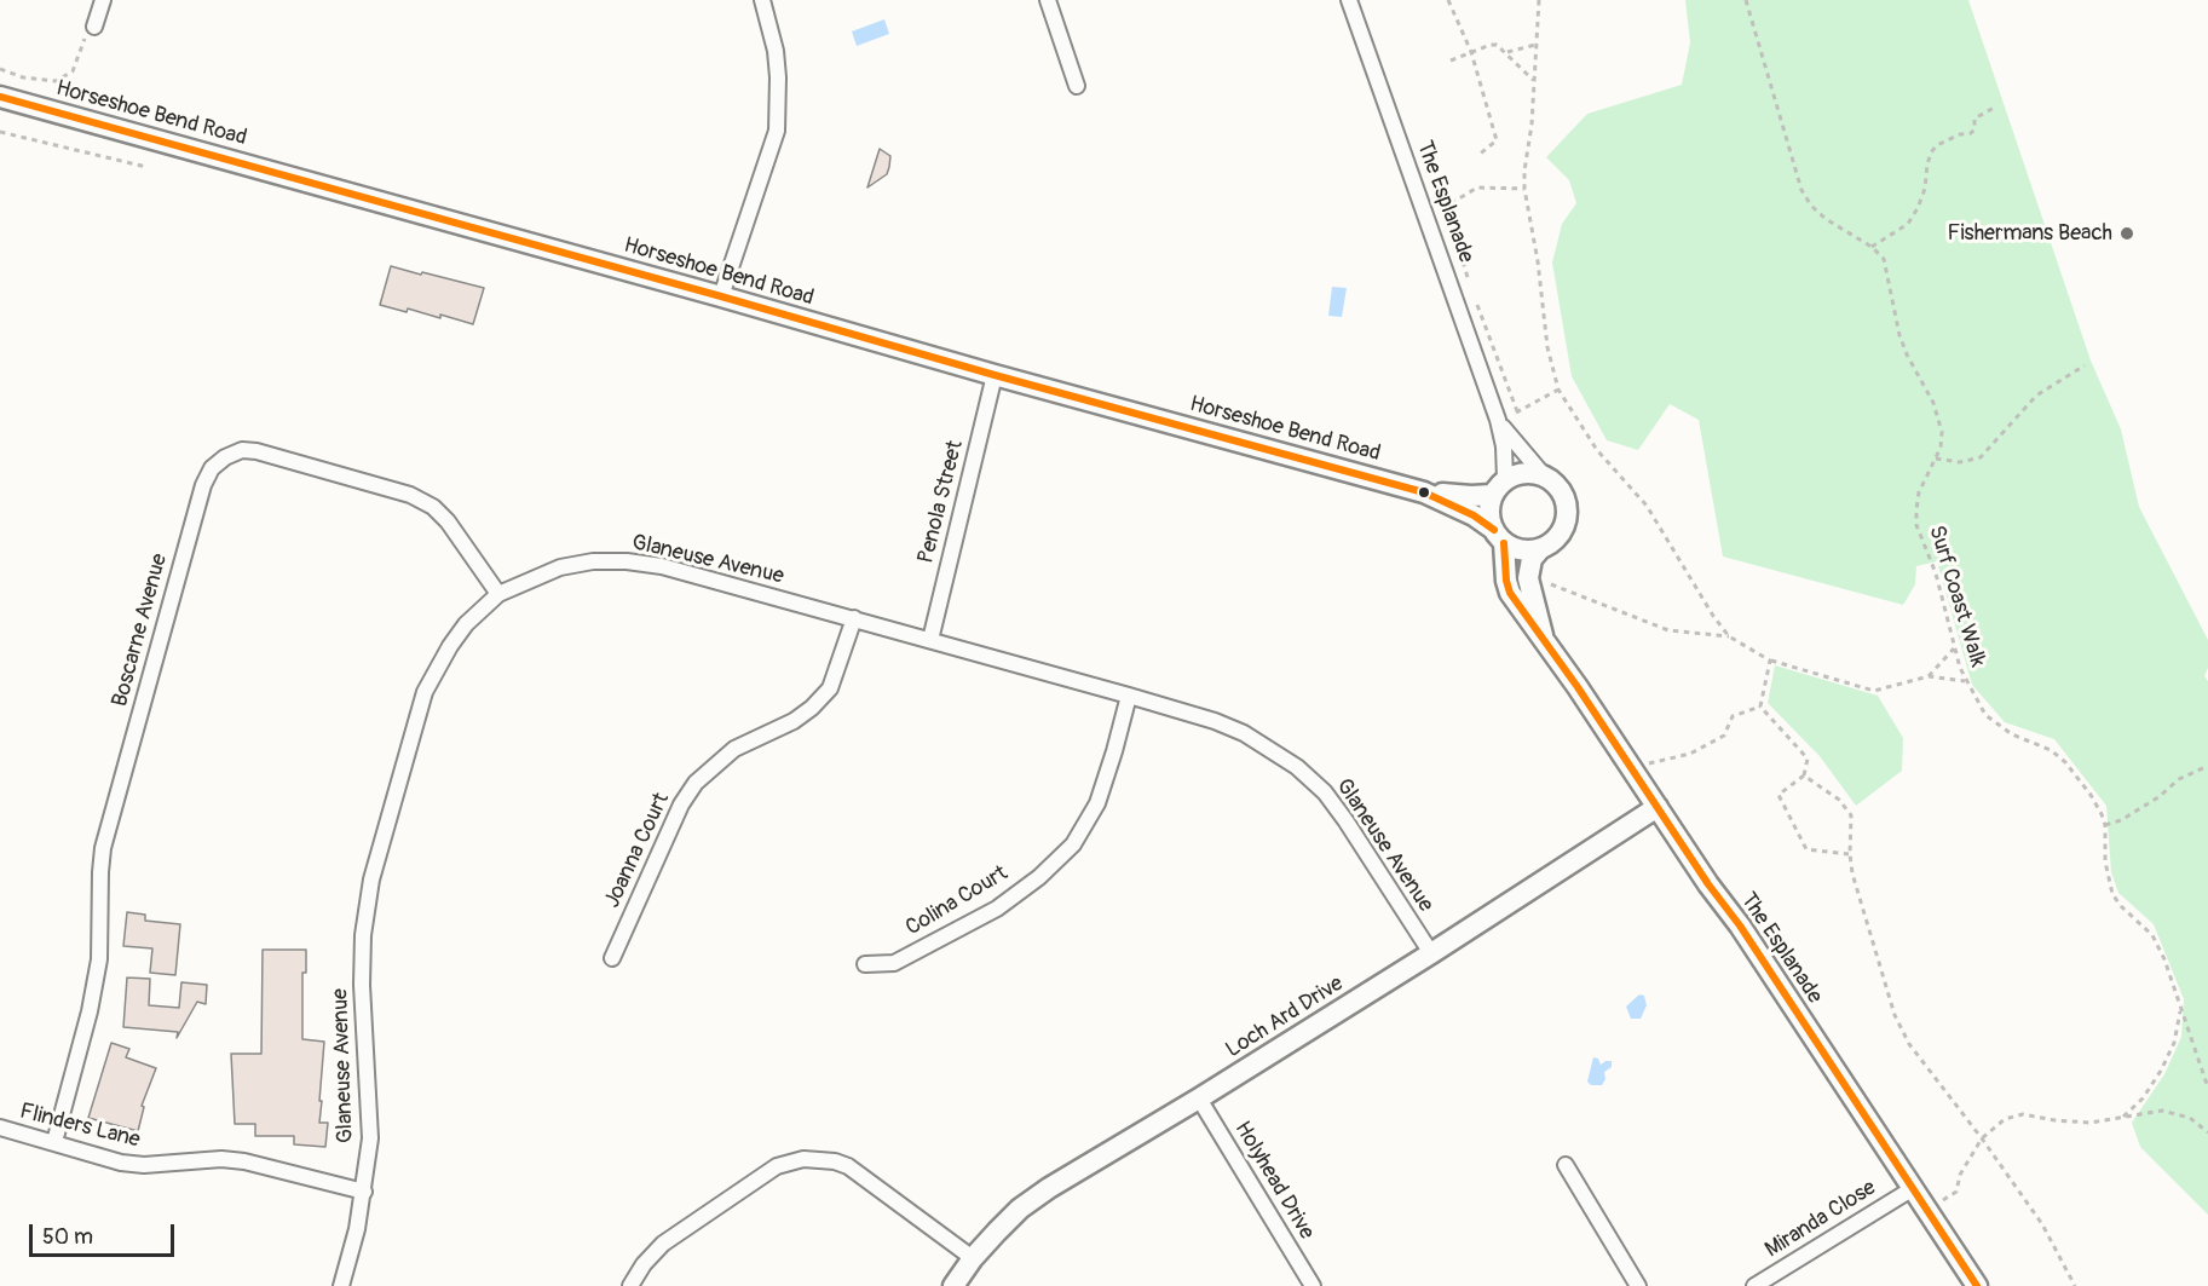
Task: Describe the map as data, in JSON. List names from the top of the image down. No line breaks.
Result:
{"streets":{"street":["Horseshoe Bend Road","The Esplanade","Penola Street","Glaneuse Avenue","Boscarne Avenue","Joanna Court","Colina Court","Loch Ard Drive","Flinders Lane","Holyhead Drive","Miranda Close"],"path":["Surf Coast Walk"]},"crossings":[["Horseshoe Bend Road","The Esplanade"],["Horseshoe Bend Road","Penola Street"],["The Esplanade","Loch Ard Drive"],["The Esplanade","Miranda Close"],["Penola Street","Glaneuse Avenue"],["Glaneuse Avenue","Boscarne Avenue"],["Glaneuse Avenue","Joanna Court"],["Glaneuse Avenue","Colina Court"],["Glaneuse Avenue","Loch Ard Drive"],["Glaneuse Avenue","Flinders Lane"],["Boscarne Avenue","Flinders Lane"],["Loch Ard Drive","Holyhead Drive"]],"places":["Fishermans Beach"],"scale_bar":"50 m"}
